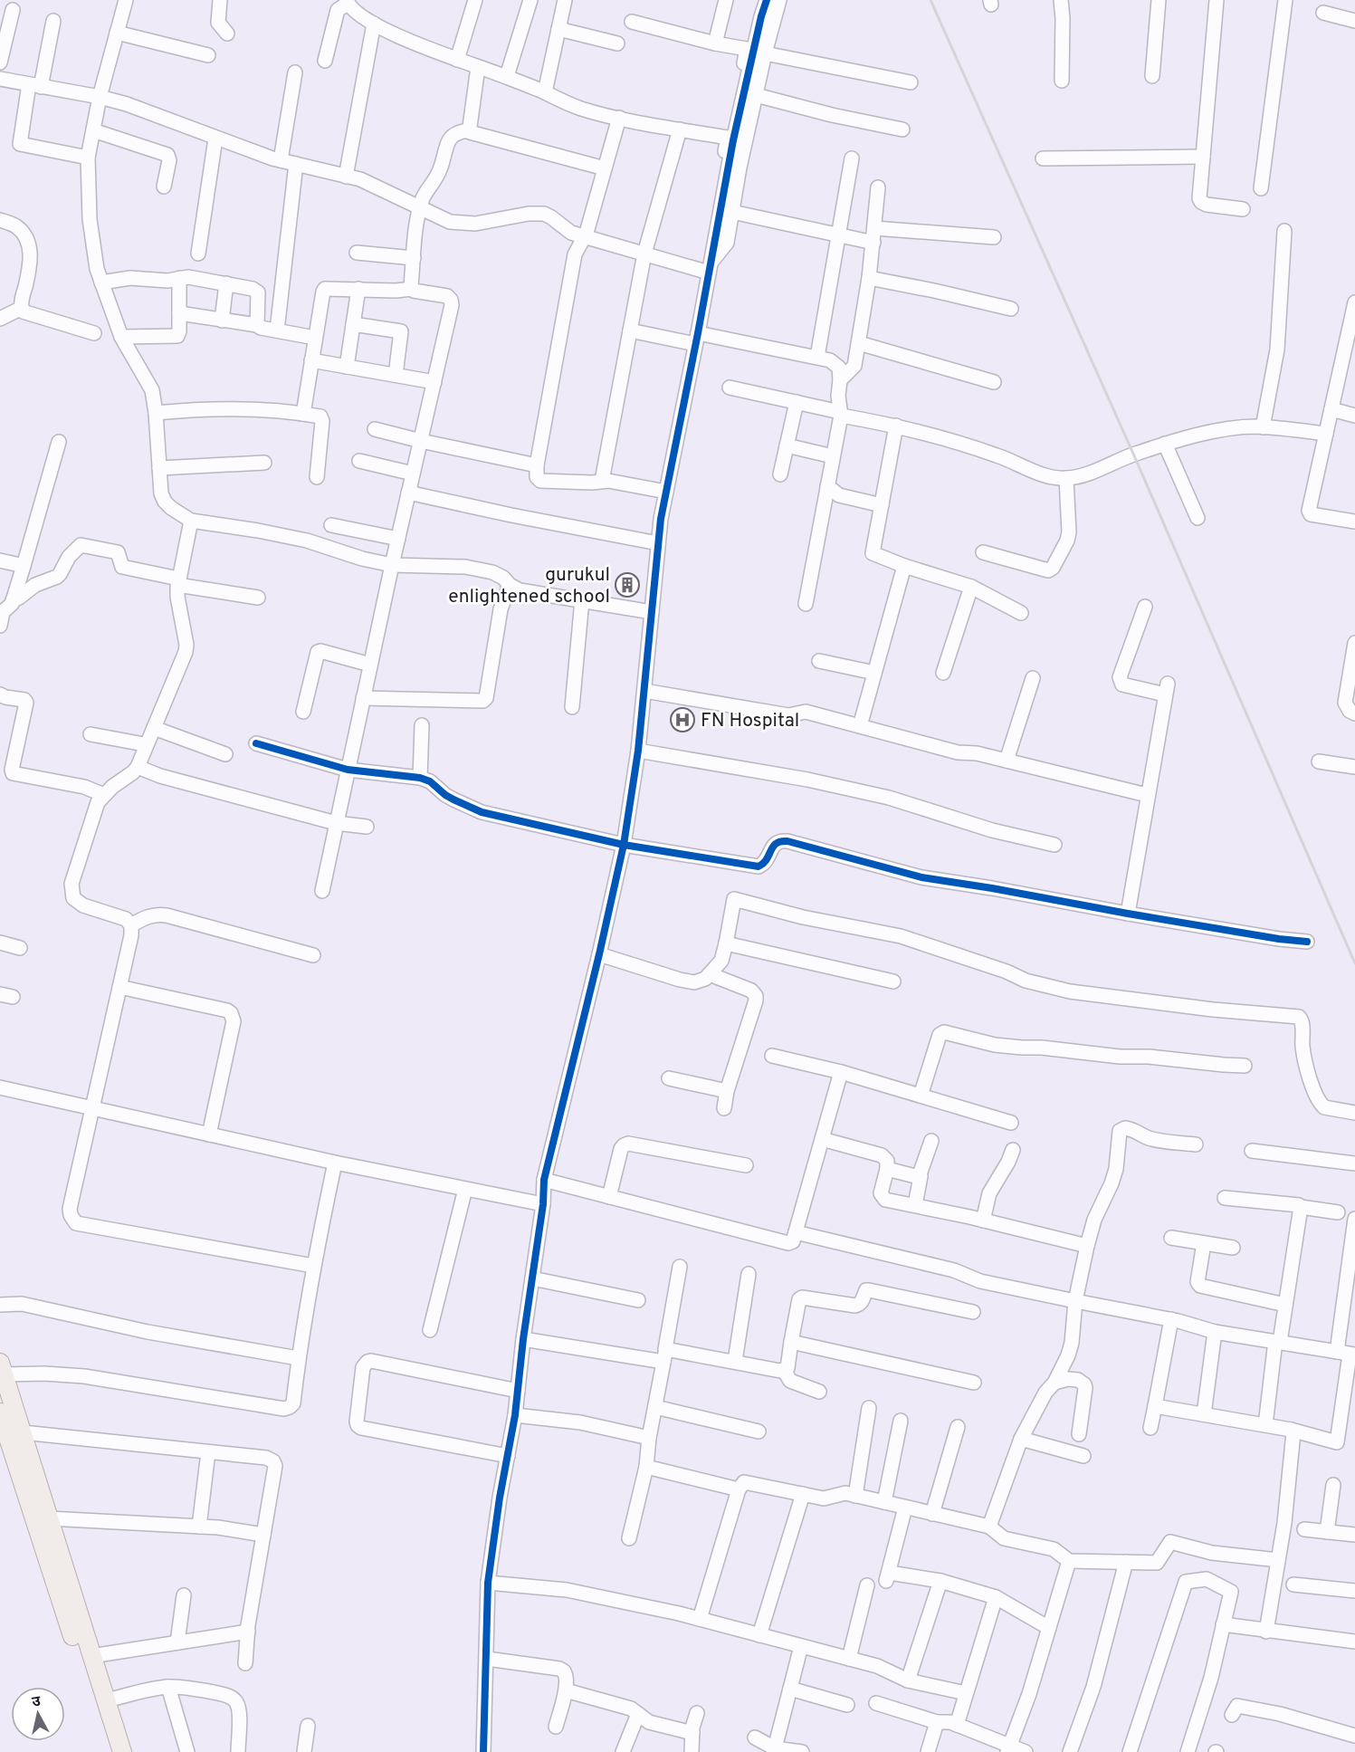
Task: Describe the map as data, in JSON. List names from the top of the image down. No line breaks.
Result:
{"places":{"building":["gurukul enlightened school"],"hospital":["FN Hospital"]},"north":"top"}
